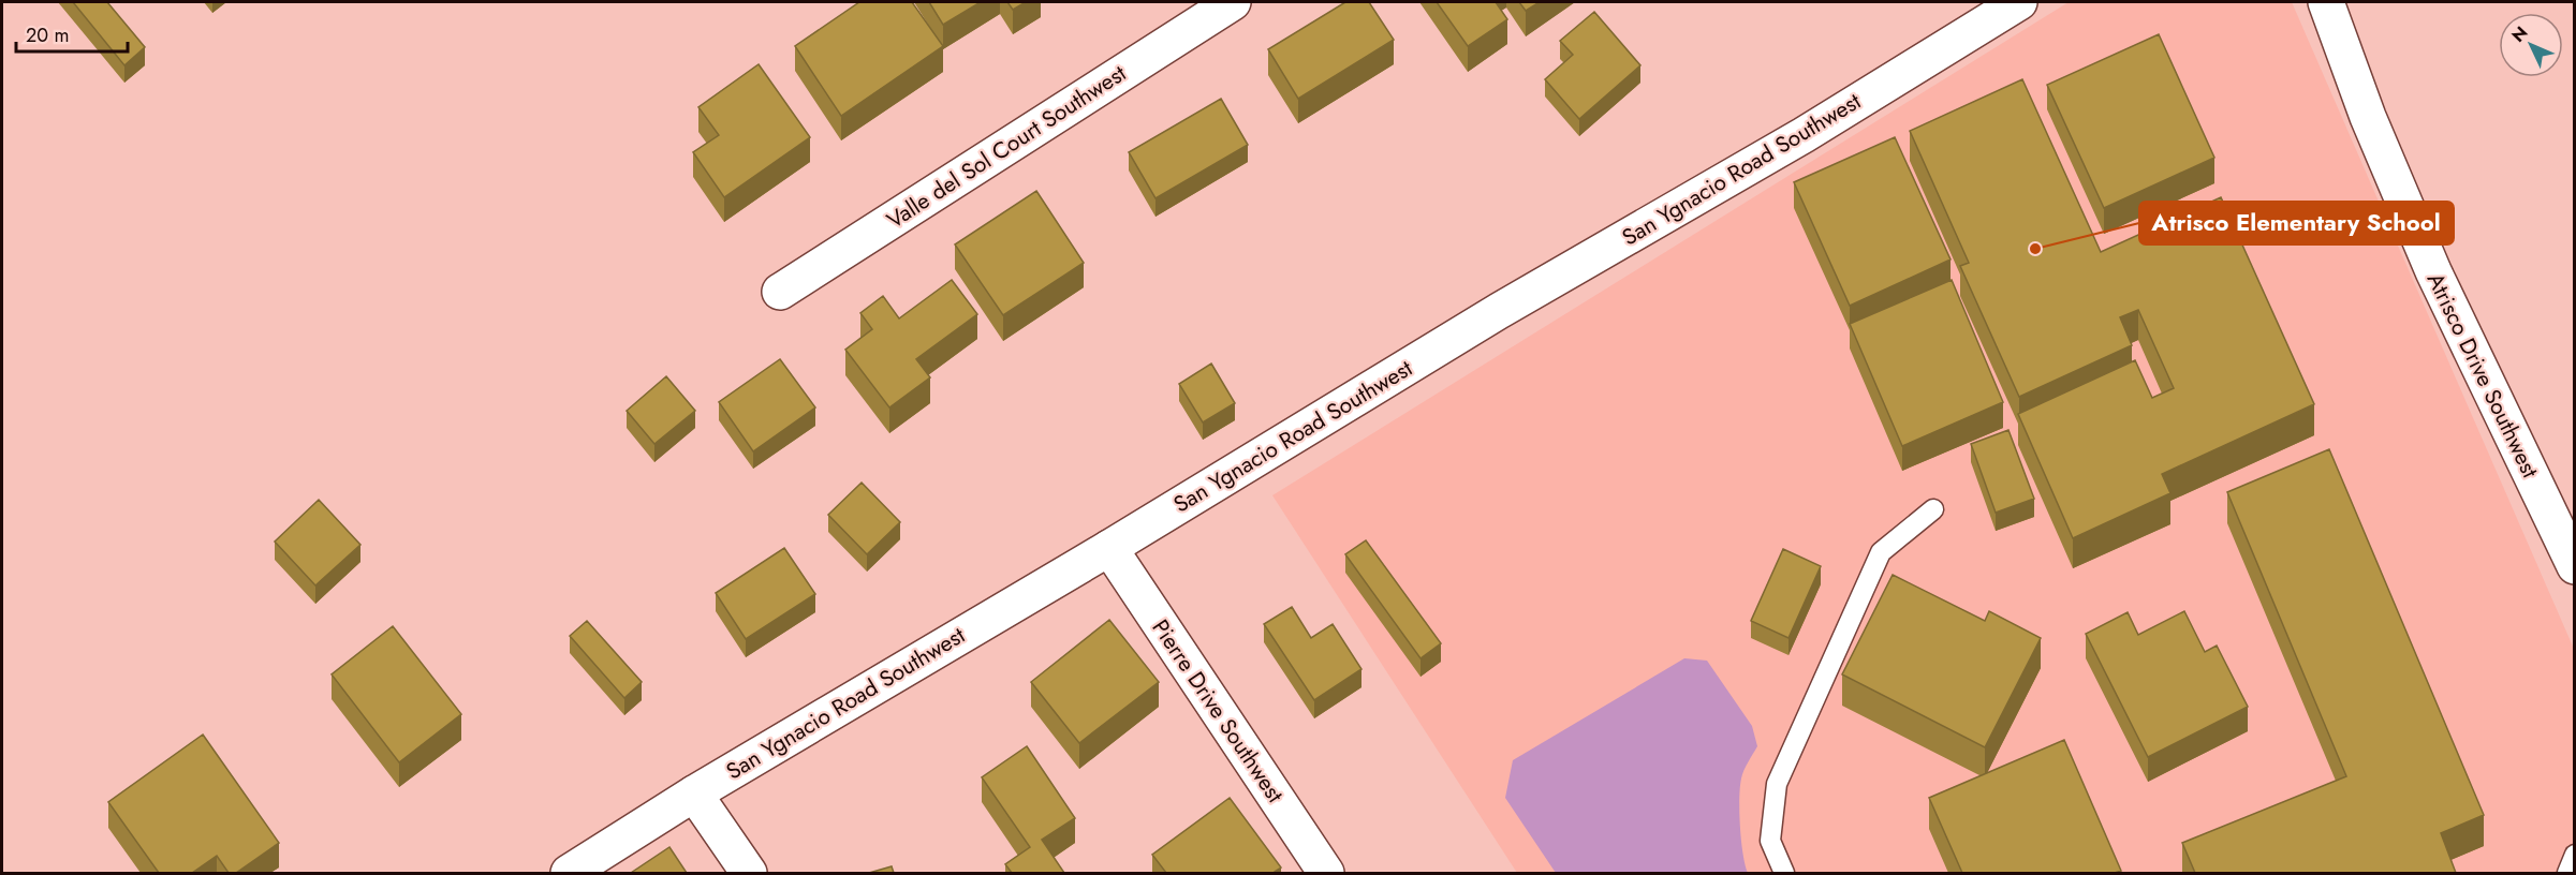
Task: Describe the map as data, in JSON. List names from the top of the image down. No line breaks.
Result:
{"streets":{"street":["Valle del Sol Court Southwest","San Ygnacio Road Southwest","Atrisco Drive Southwest","Pierre Drive Southwest"]},"crossings":[["San Ygnacio Road Southwest","Pierre Drive Southwest"]],"places":["Atrisco Elementary School"],"scale_bar":"20 m","north":"top left"}
